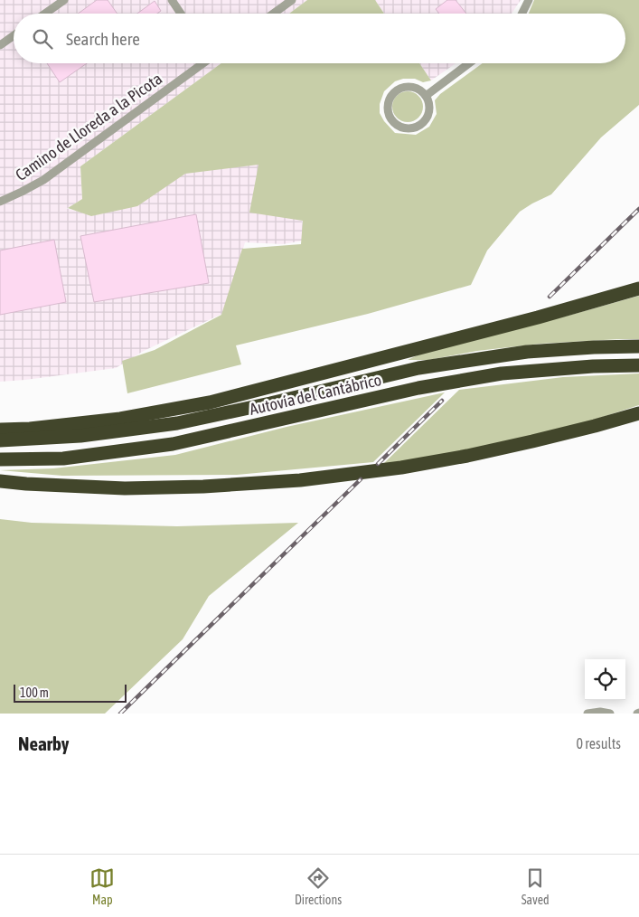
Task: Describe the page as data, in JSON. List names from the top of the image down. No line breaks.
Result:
{"streets":{"highway":["Autovía del Cantábrico"],"street":["Camino de Lloreda a la Picota"]},"scale_bar":"100 m","page":{"search":"Search here","scale":"100 m","heading":["Nearby","0 results"],"nav":["Map","Directions","Saved"]}}
